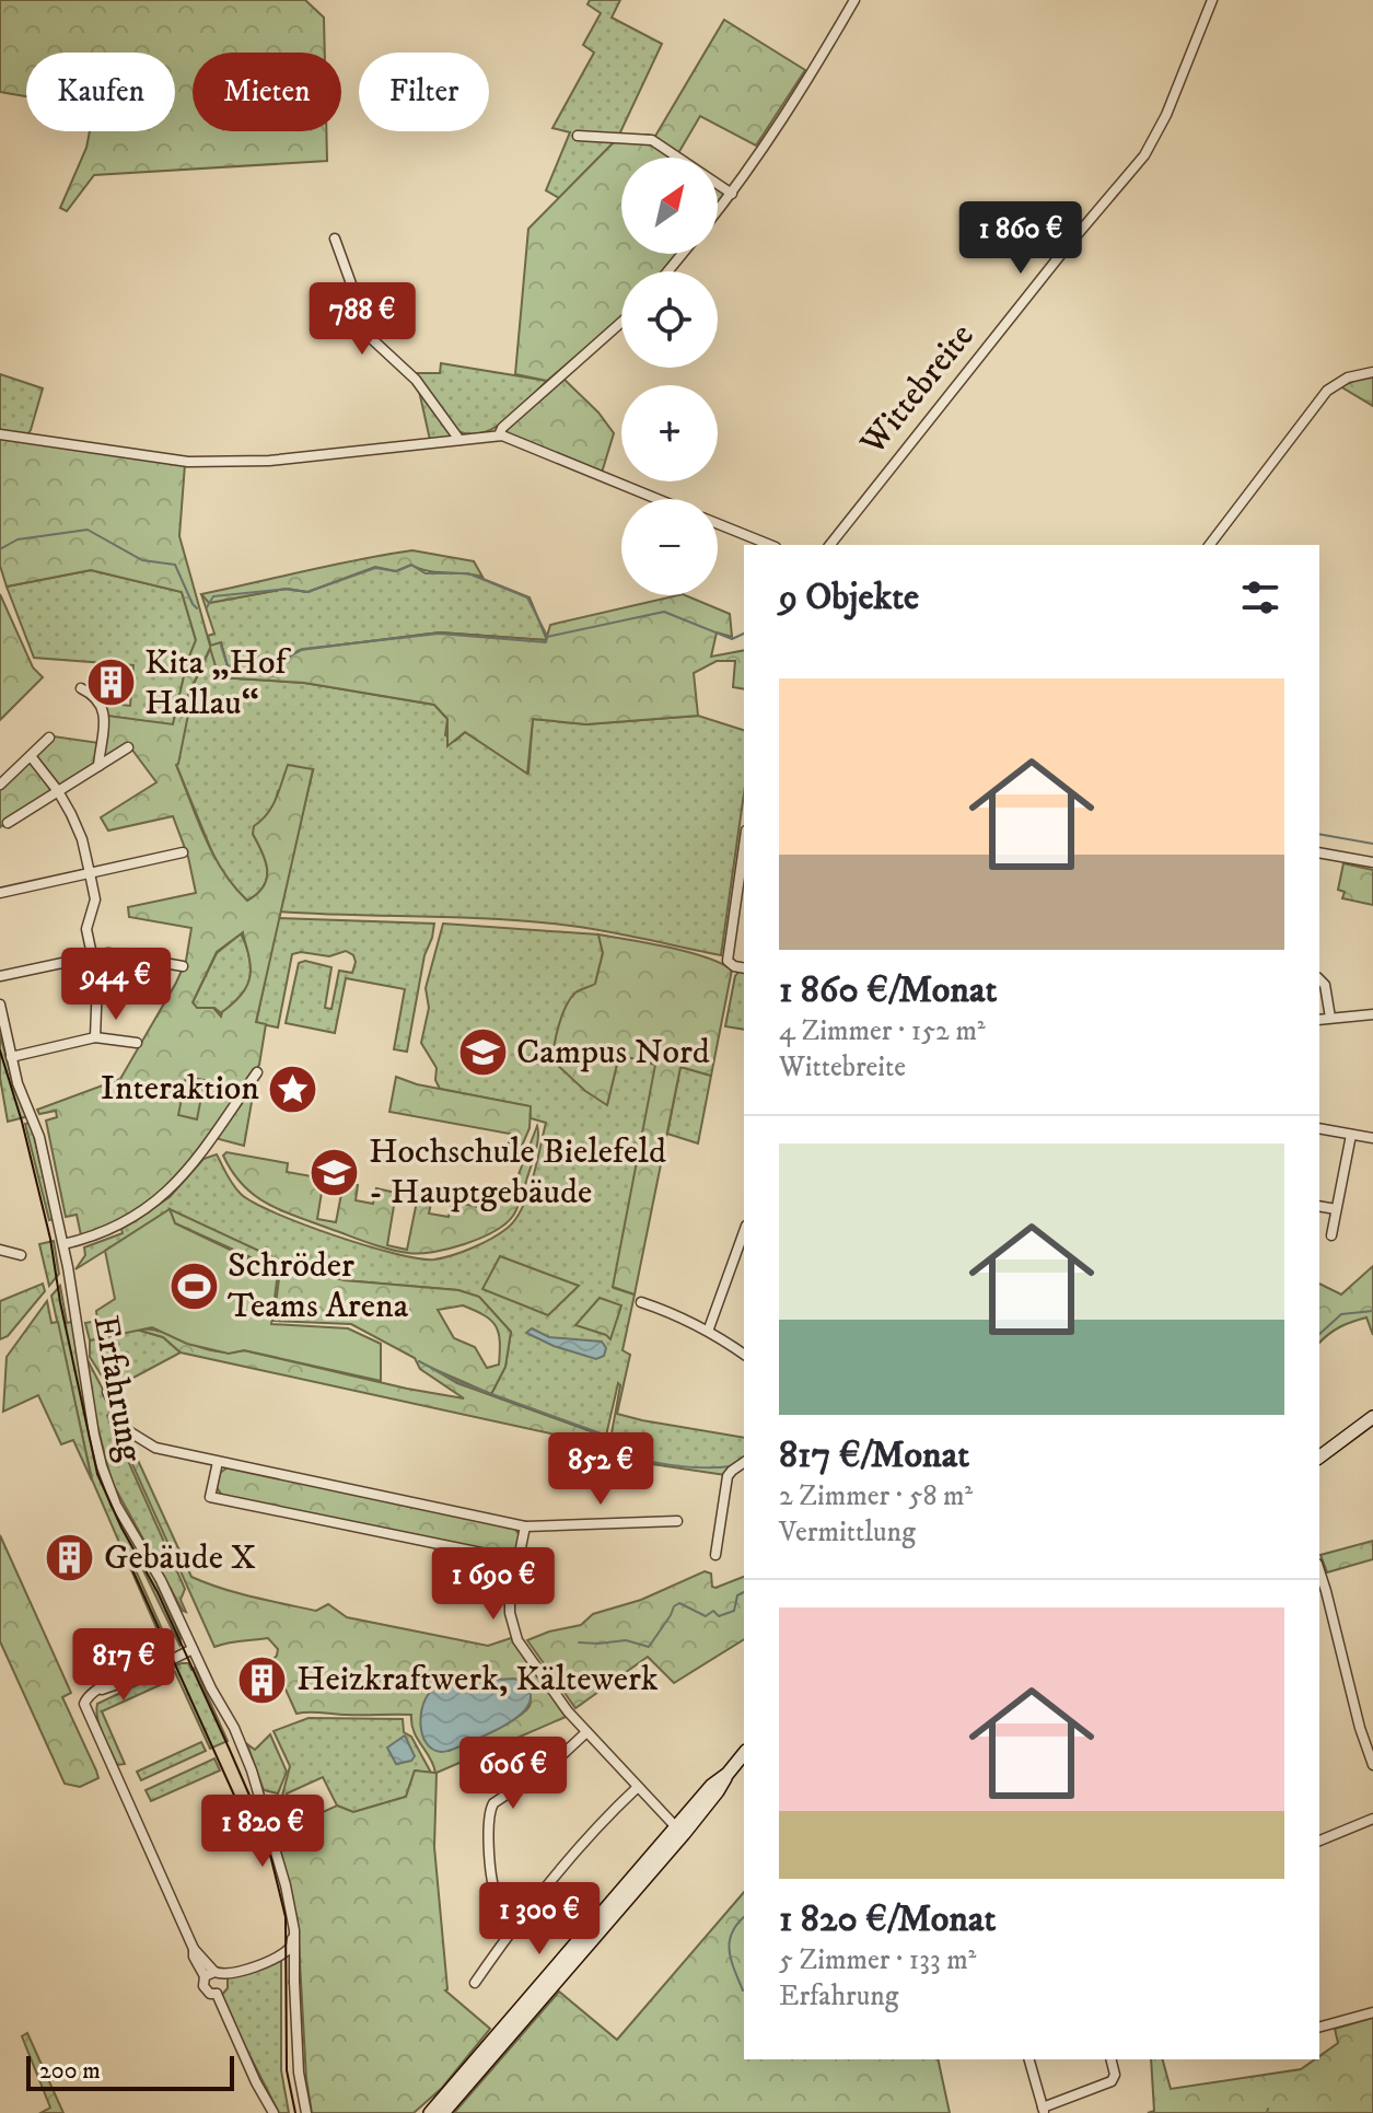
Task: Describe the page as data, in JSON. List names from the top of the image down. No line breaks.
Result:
{"streets":{"street":["Wittebreite","Erfahrung"]},"places":{"building":["Kita „Hof Hallau“","Gebäude X","Heizkraftwerk, Kältewerk"],"school or university":["Campus Nord","Hochschule Bielefeld - Hauptgebäude"],"place":["Interaktion"],"sports":["Schröder Teams Arena"]},"scale_bar":"200 m","north":"top right","page":{"chip":["Kaufen","Mieten","Filter"],"map_buttons":["+","−"],"price":["1 860 €","788 €","944 €","852 €","1 690 €","817 €","606 €","1 820 €","1 300 €"],"heading":"9 Objekte","list":[{"name":"1 860 €/Monat","note":"4 Zimmer · 152 m² · Wittebreite"},{"name":"817 €/Monat","note":"2 Zimmer · 58 m² · Vermittlung"},{"name":"1 820 €/Monat","note":"5 Zimmer · 133 m² · Erfahrung"}],"scale":"200 m"}}
